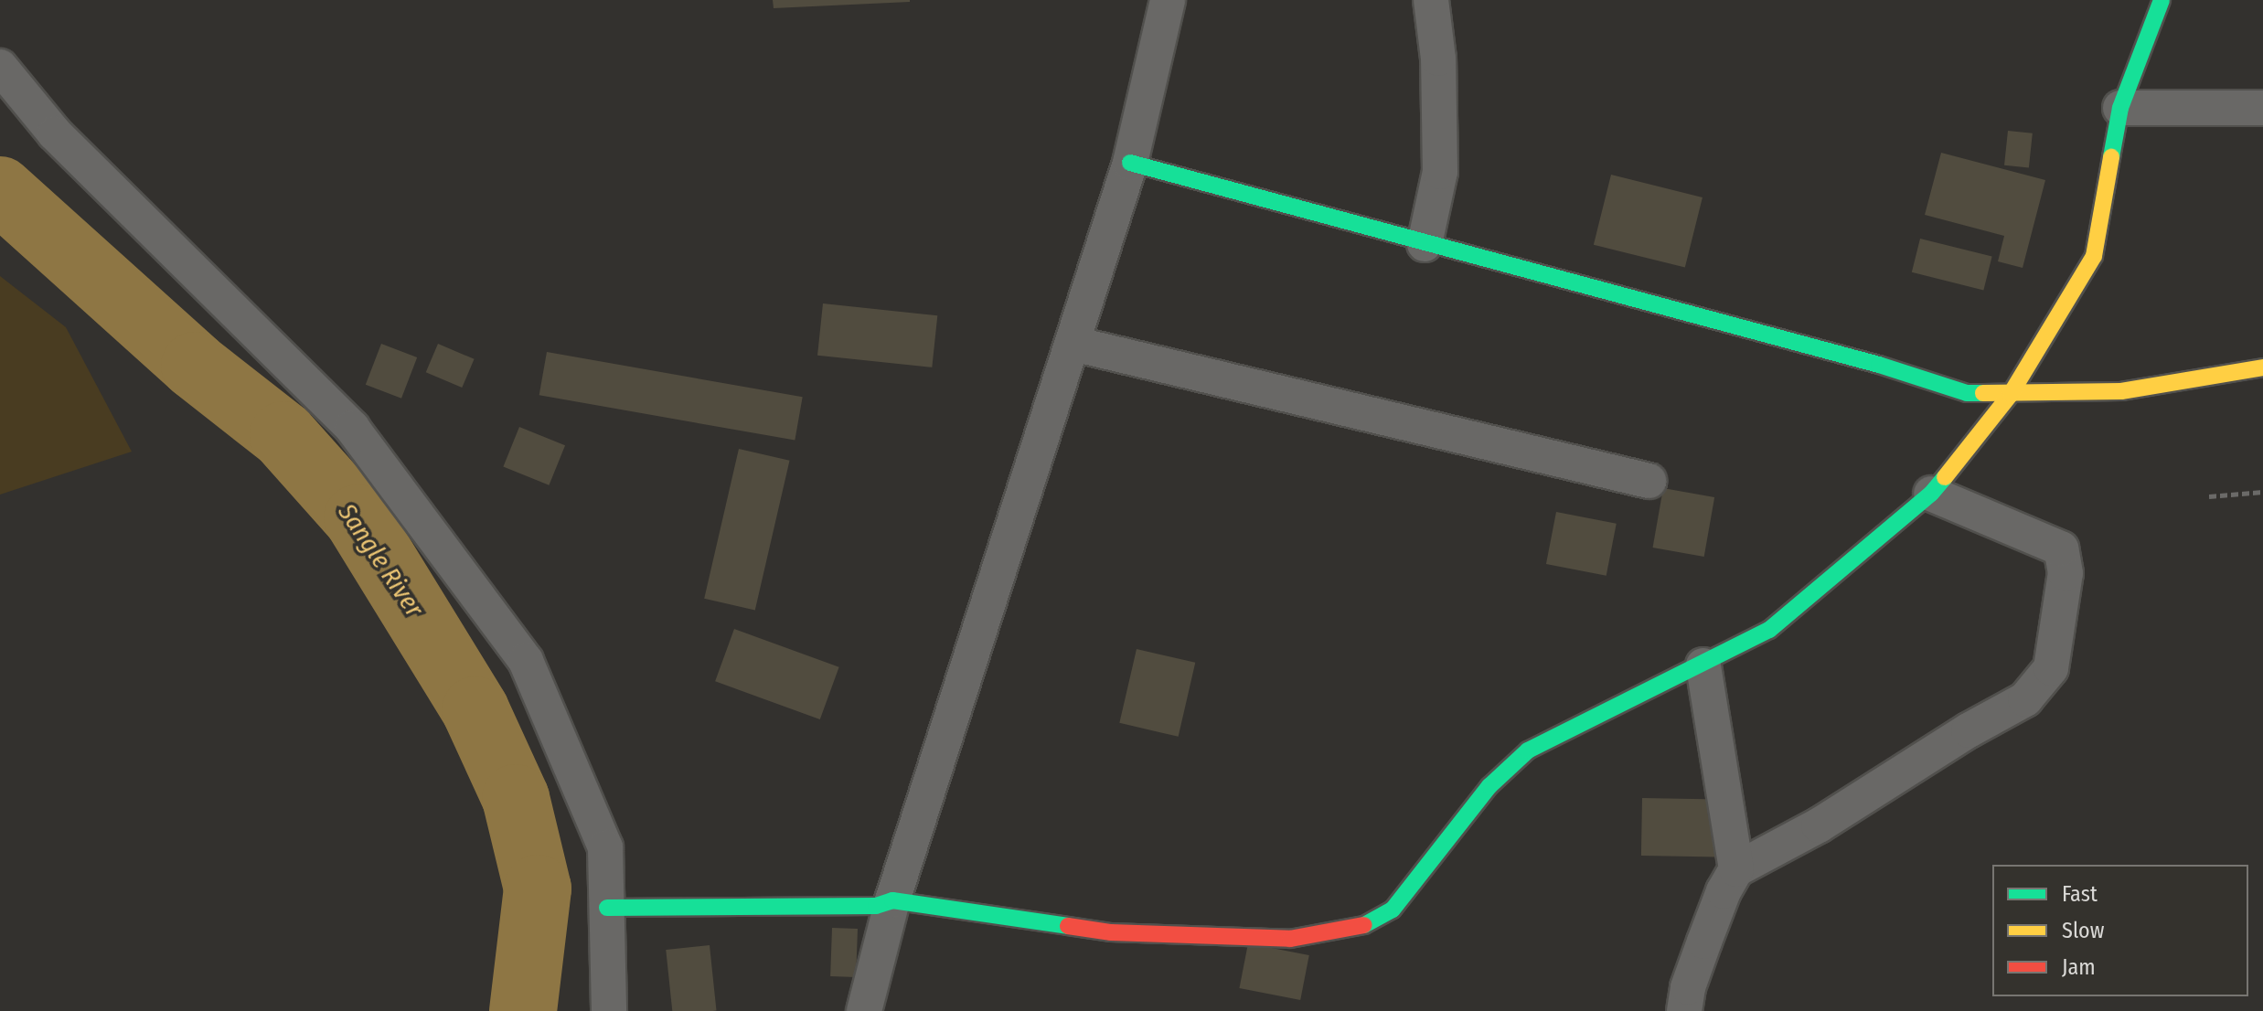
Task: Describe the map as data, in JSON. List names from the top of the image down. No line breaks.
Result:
{"water":["Sangle River"],"legend":["Fast","Slow","Jam"]}
